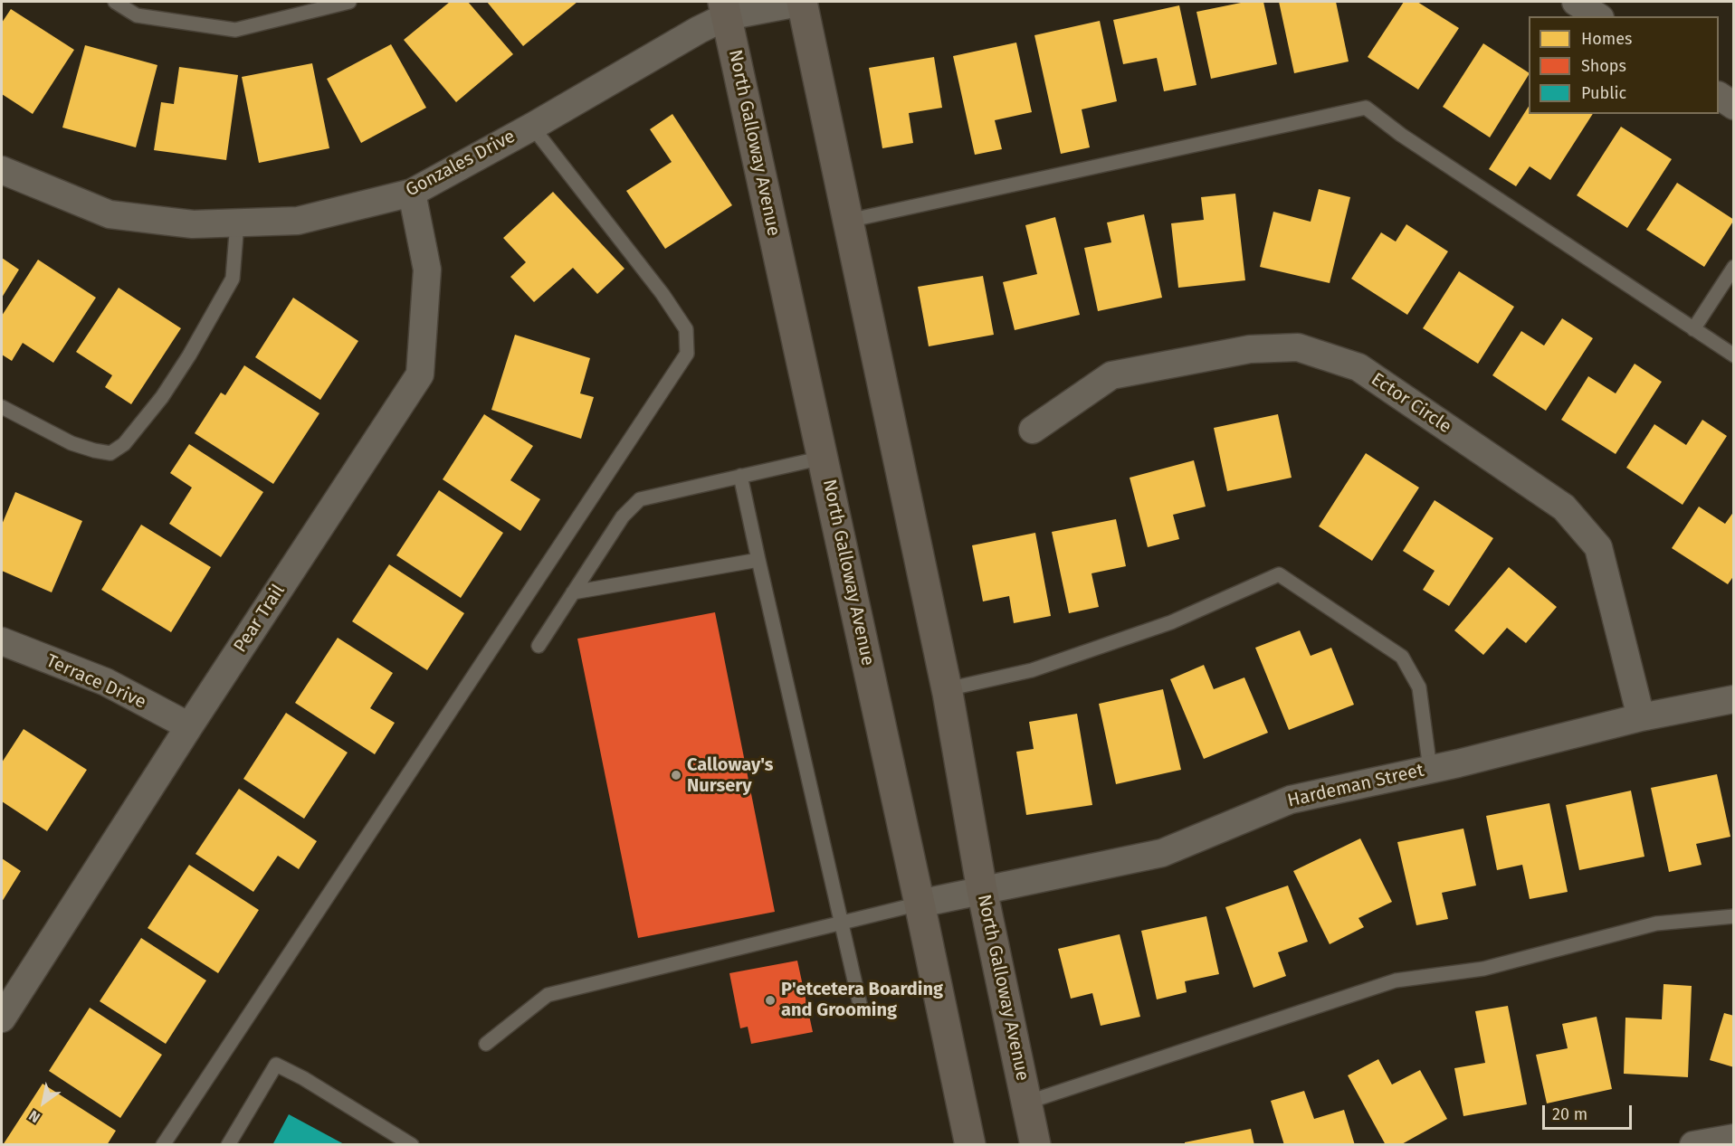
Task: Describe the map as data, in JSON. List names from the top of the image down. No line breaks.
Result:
{"streets":{"main road":["North Galloway Avenue"],"street":["Gonzales Drive","Ector Circle","Pear Trail","Terrace Drive","Hardeman Street"]},"crossings":[["North Galloway Avenue","Gonzales Drive"],["North Galloway Avenue","Hardeman Street"],["Gonzales Drive","Pear Trail"],["Ector Circle","Hardeman Street"],["Pear Trail","Terrace Drive"]],"places":["Calloway's Nursery","P'etcetera Boarding and Grooming"],"legend":["Homes","Shops","Public"],"scale_bar":"20 m","north":"bottom left"}
